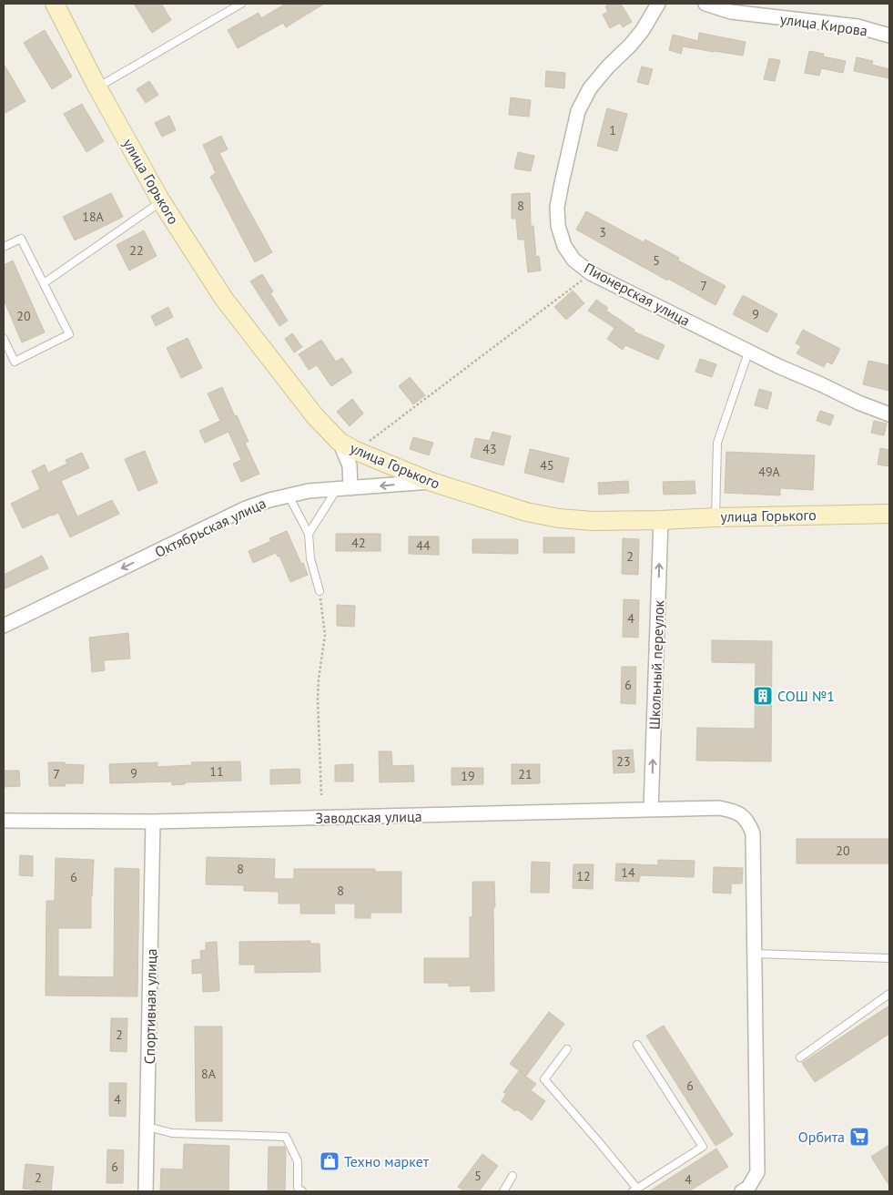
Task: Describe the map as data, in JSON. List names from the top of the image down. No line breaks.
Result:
{"streets":{"main road":["улица Горького"],"street":["улица Кирова","Пионерская улица","Октябрьская улица","Школьный переулок","Заводская улица","Спортивная улица"]},"crossings":[["улица Горького","Октябрьская улица"],["улица Горького","Школьный переулок"],["Школьный переулок","Заводская улица"],["Заводская улица","Спортивная улица"]],"one_way":["Октябрьская улица","Школьный переулок"],"places":{"building":["СОШ №1"],"supermarket":["Орбита"],"shop":["Техно маркет"]},"house_numbers":["1","8","18А","3","22","5","7","9","20","43","45","49А","42","44","2","4","6","23","11","9","7","21","19","20","8","14","12","6","8","2","8А","6","4","6","5","2","4"]}
